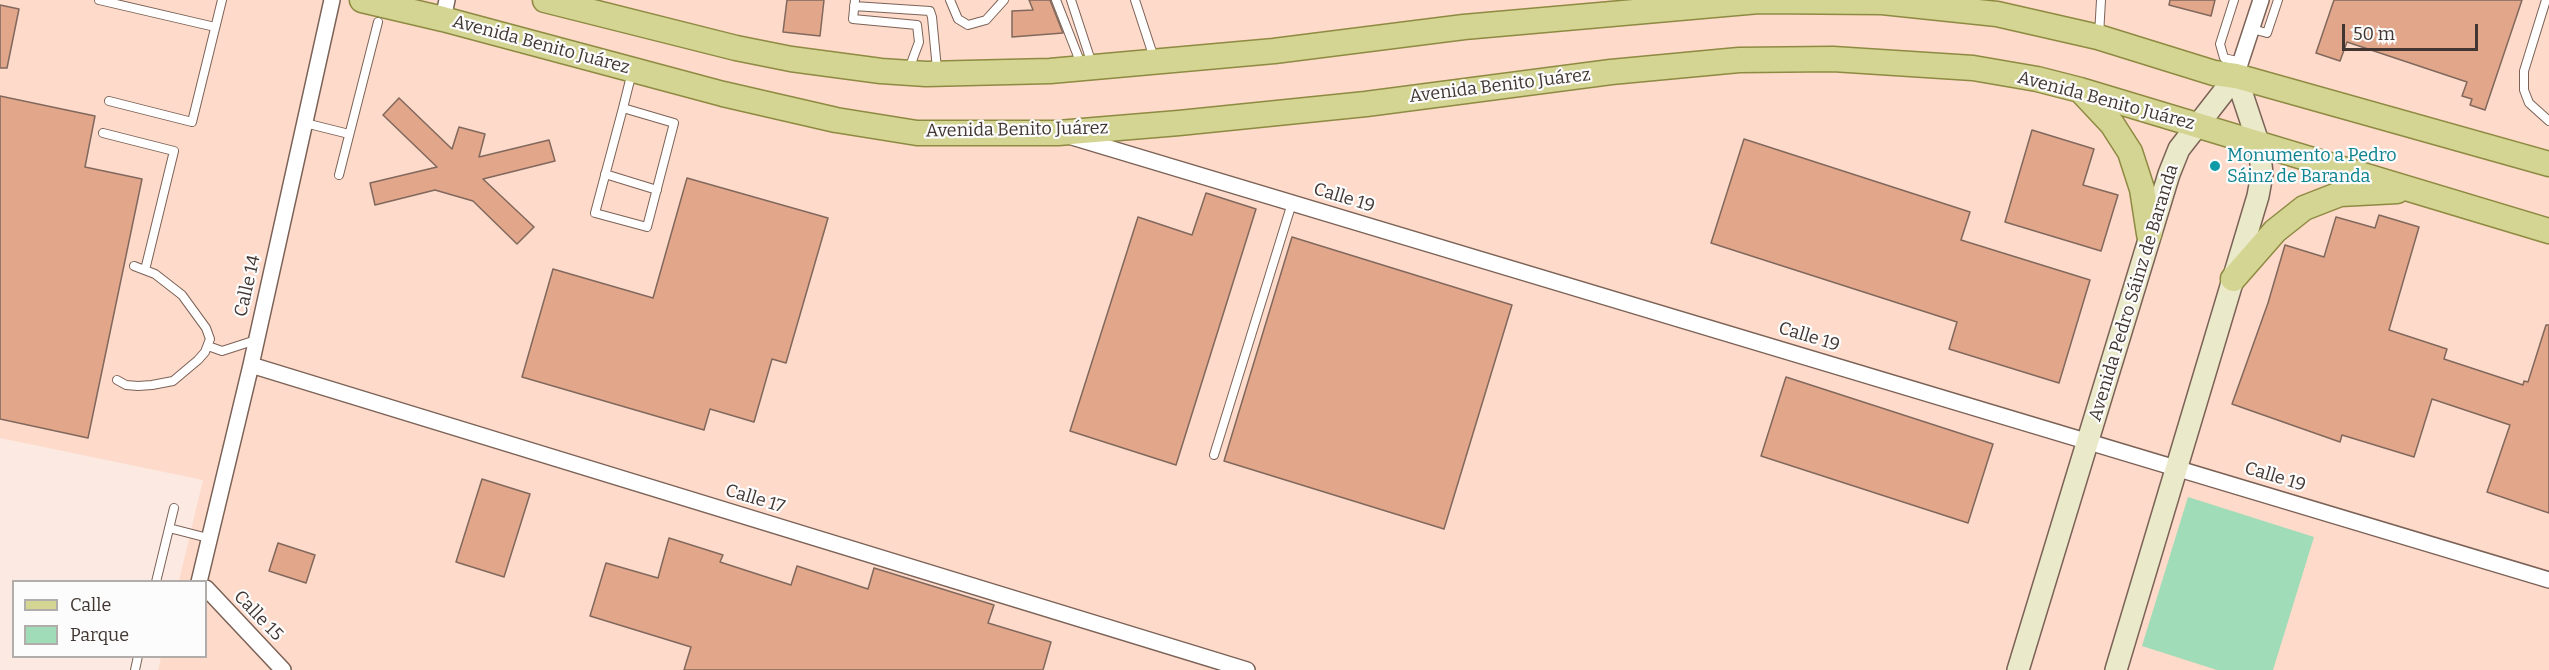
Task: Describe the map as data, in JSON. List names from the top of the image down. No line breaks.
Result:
{"streets":{"main road":["Avenida Benito Juárez"],"street":["Calle 19","Calle 14","Avenida Pedro Sáinz de Baranda","Calle 17","Calle 15"]},"crossings":[["Avenida Benito Juárez","Calle 19"],["Avenida Benito Juárez","Avenida Pedro Sáinz de Baranda"],["Calle 19","Avenida Pedro Sáinz de Baranda"],["Calle 14","Calle 17"]],"places":["Monumento a Pedro Sáinz de Baranda"],"legend":["Calle","Parque"],"scale_bar":"50 m"}
